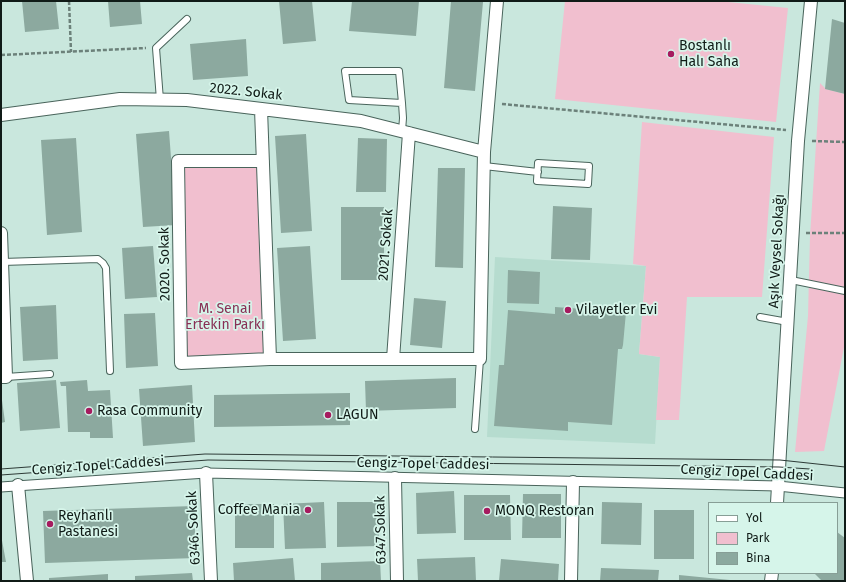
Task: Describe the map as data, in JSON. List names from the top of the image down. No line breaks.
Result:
{"streets":{"street":["2022. Sokak","2021. Sokak","Aşık Veysel Sokağı","2020. Sokak","Cengiz Topel Caddesi","6346. Sokak","6347.Sokak"]},"crossings":[["2022. Sokak","2021. Sokak"],["2021. Sokak","2020. Sokak"],["Aşık Veysel Sokağı","Cengiz Topel Caddesi"],["Cengiz Topel Caddesi","6346. Sokak"],["Cengiz Topel Caddesi","6347.Sokak"]],"parks":["M. Senai Ertekin Parkı"],"places":["Bostanlı Halı Saha","Vilayetler Evi","Rasa Community","LAGUN","Coffee Mania","MONQ Restoran","Reyhanlı Pastanesi"],"legend":["Yol","Park","Bina"]}
